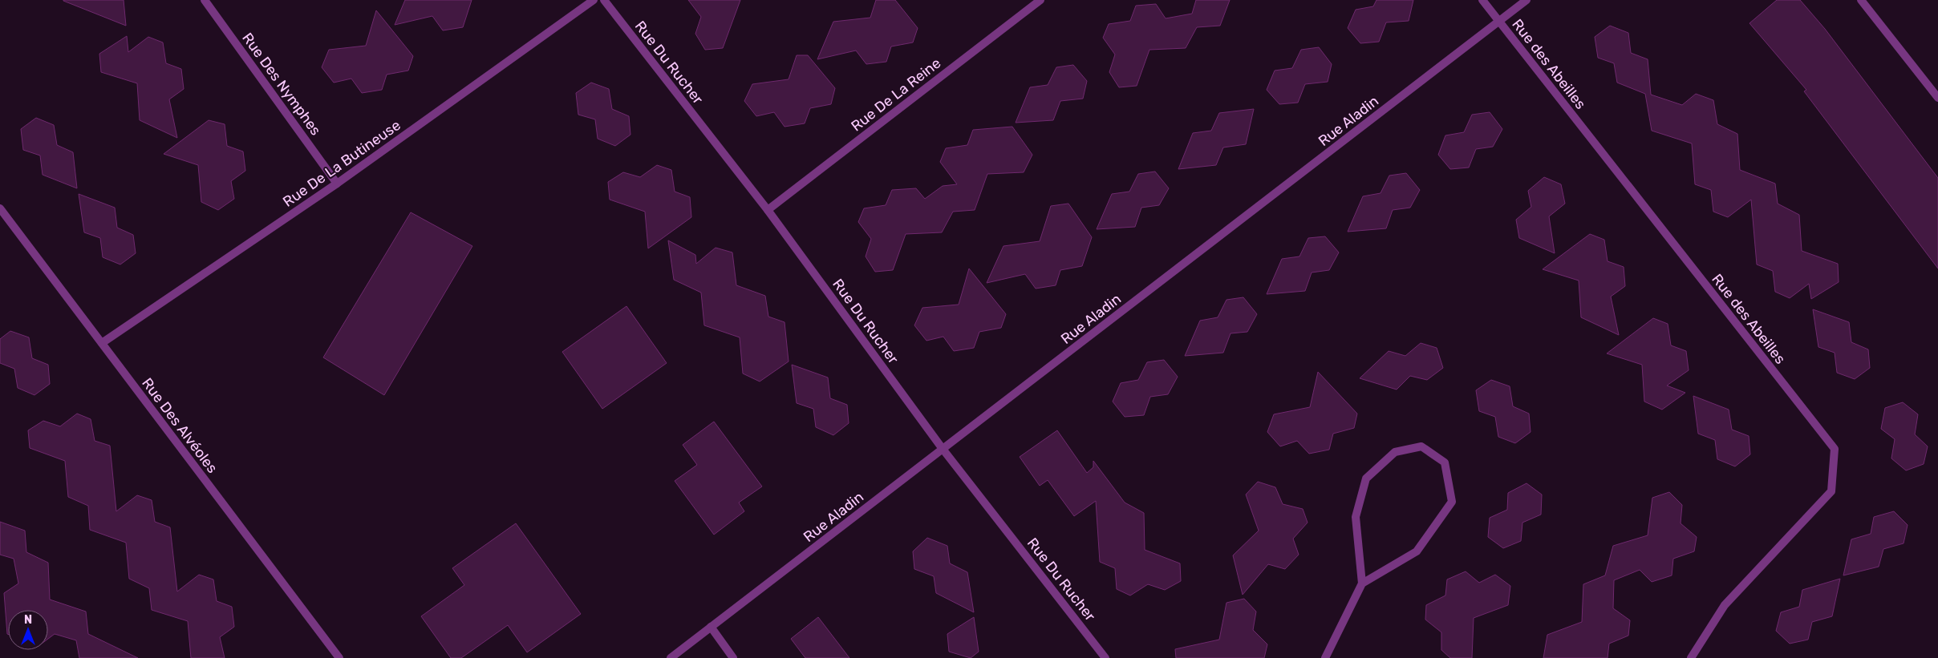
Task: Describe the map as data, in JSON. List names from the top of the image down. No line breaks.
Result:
{"streets":{"street":["Rue Du Rucher","Rue des Abeilles","Rue Des Nymphes","Rue De La Reine","Rue Aladin","Rue De La Butineuse","Rue Des Alvéoles"]},"crossings":[["Rue Du Rucher","Rue De La Reine"],["Rue Du Rucher","Rue Aladin"],["Rue des Abeilles","Rue Aladin"],["Rue Des Nymphes","Rue De La Butineuse"],["Rue De La Butineuse","Rue Des Alvéoles"]],"north":"top"}
